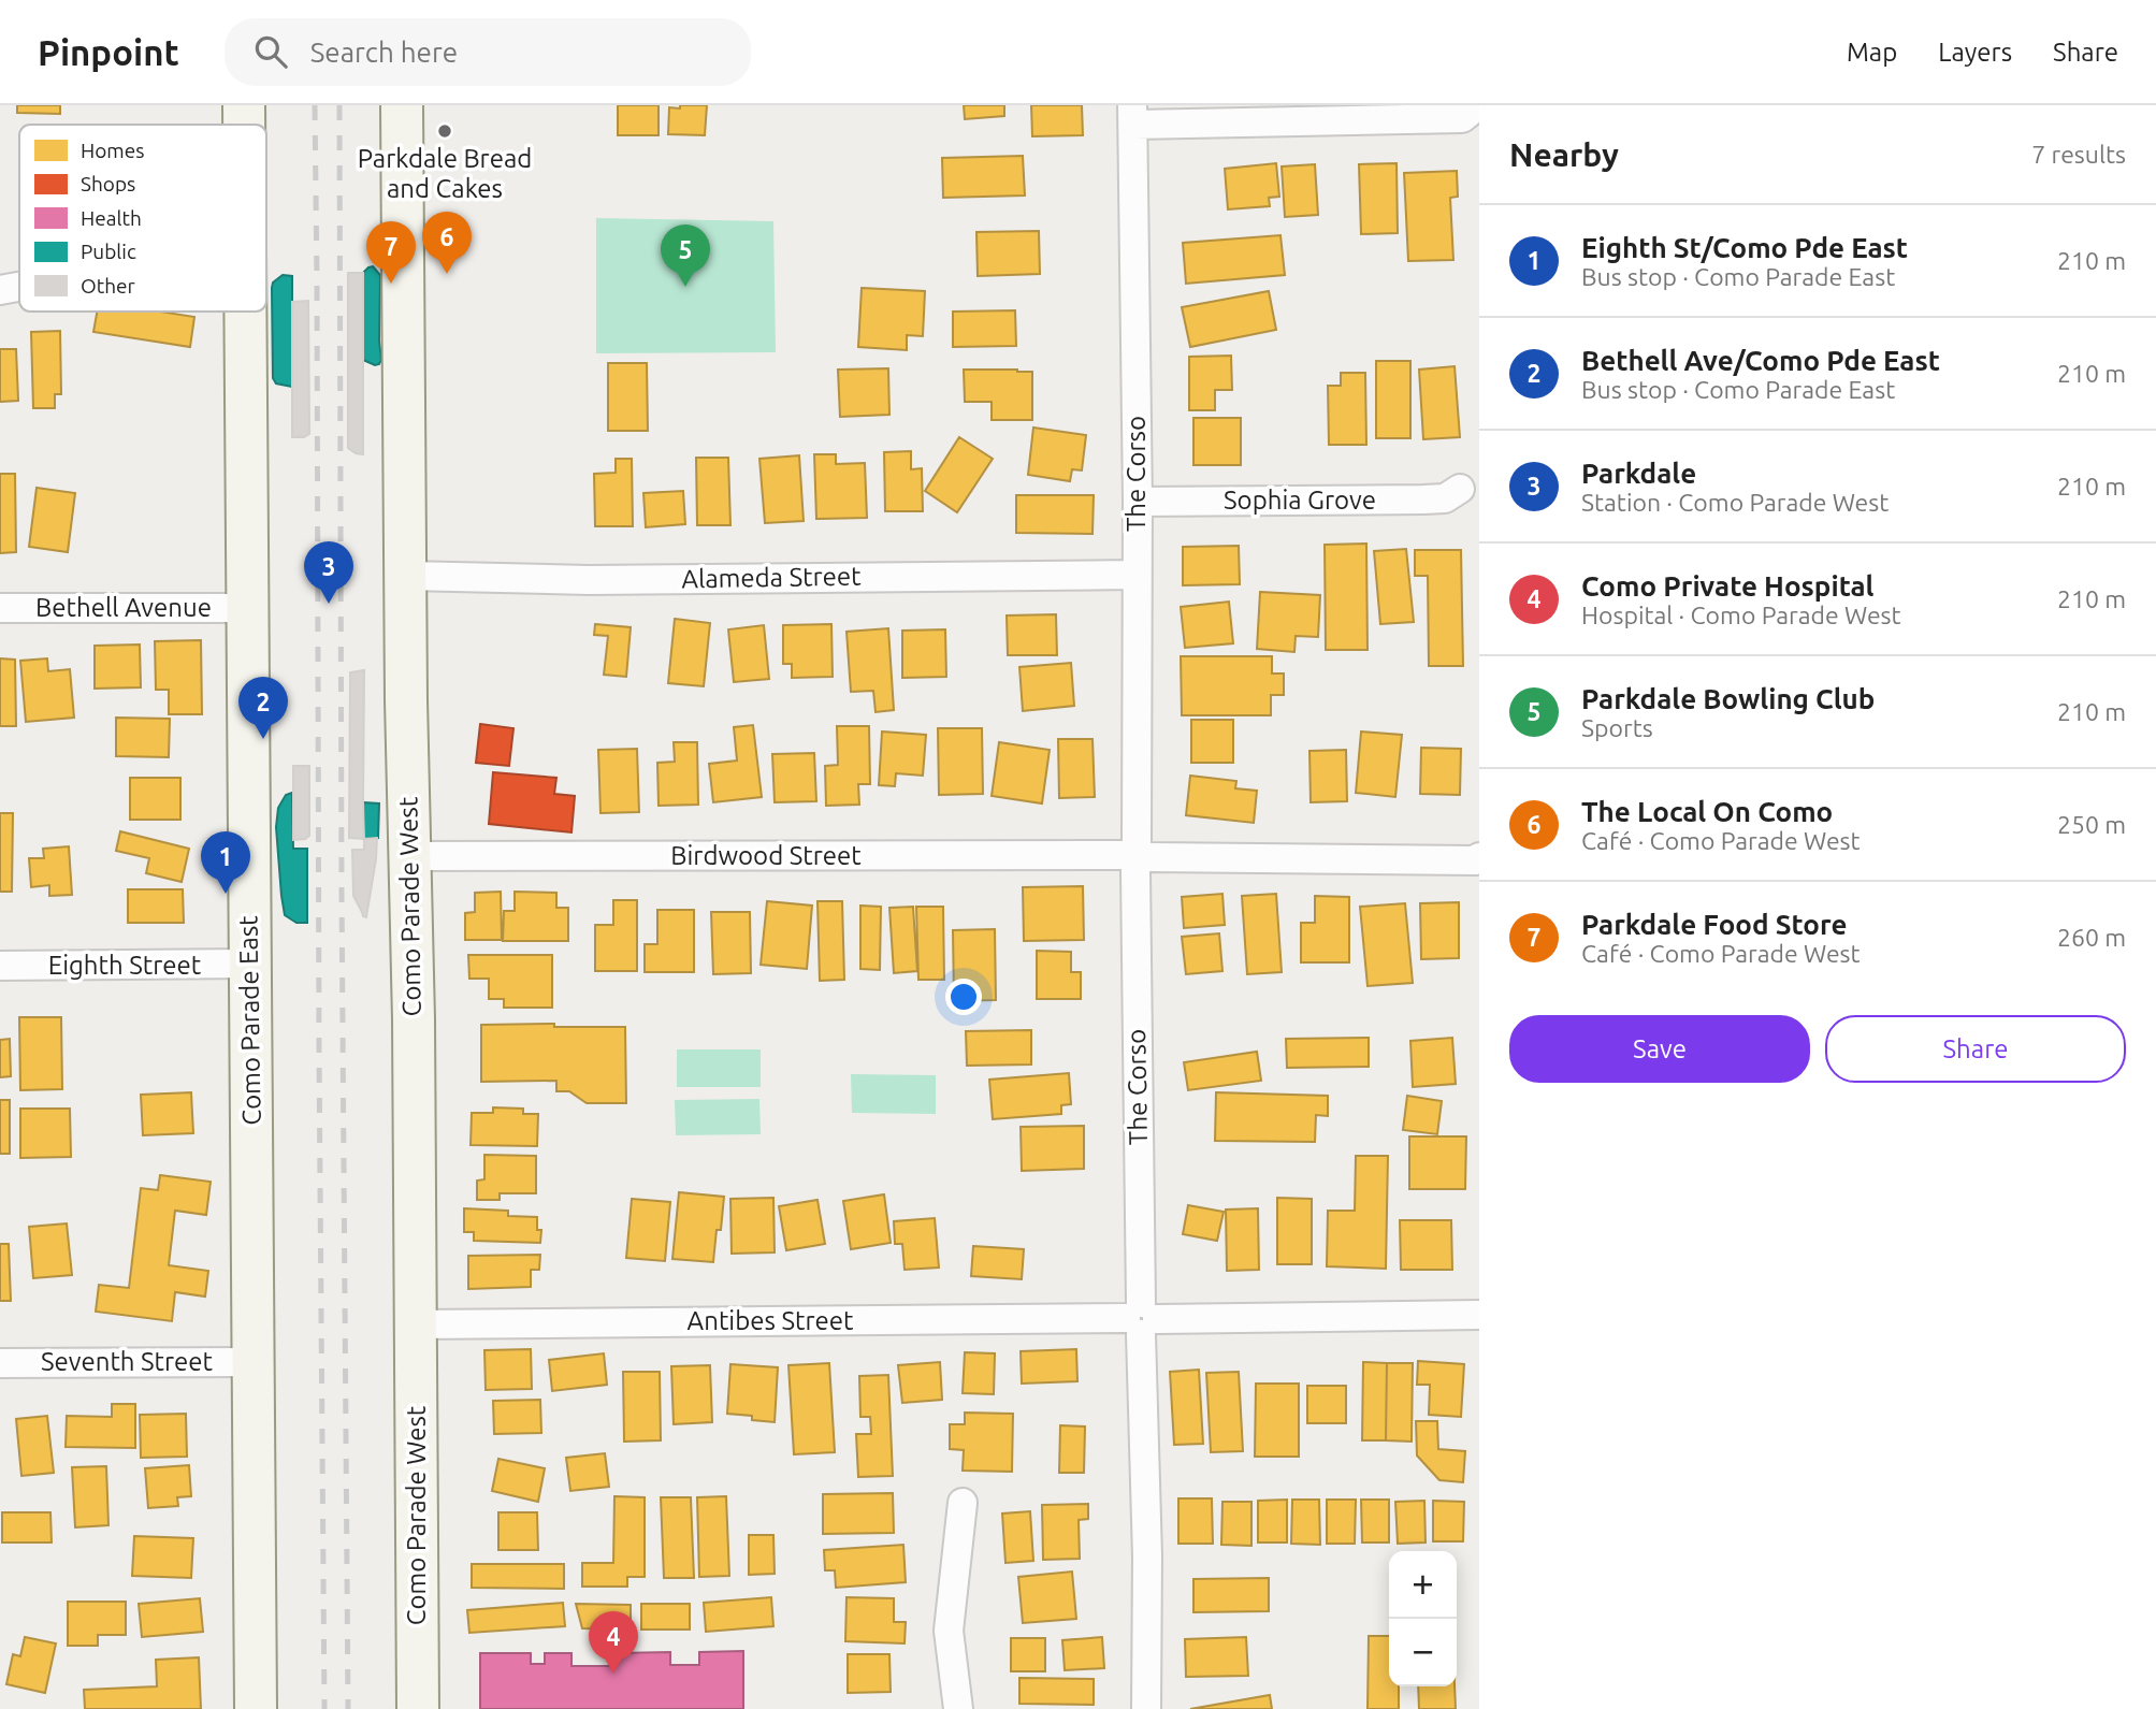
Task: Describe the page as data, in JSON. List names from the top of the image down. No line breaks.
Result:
{"streets":{"street":["The Corso","Sophia Grove","Alameda Street","Bethell Avenue","Birdwood Street","Como Parade West","Eighth Street","Como Parade East","Antibes Street","Seventh Street"]},"crossings":[["The Corso","Sophia Grove"],["The Corso","Alameda Street"],["The Corso","Birdwood Street"],["The Corso","Antibes Street"],["Alameda Street","Como Parade West"],["Bethell Avenue","Como Parade East"],["Birdwood Street","Como Parade West"],["Como Parade West","Antibes Street"],["Eighth Street","Como Parade East"],["Como Parade East","Seventh Street"]],"places":["Parkdale Bread and Cakes"],"legend":["Homes","Shops","Health","Public","Other"],"page":{"header":"Pinpoint","search":"Search here","nav":["Map","Layers","Share"],"heading":["Nearby","7 results"],"list":[{"mark":"1","name":"Eighth St/Como Pde East","note":"Bus stop · Como Parade East","value":"210 m"},{"mark":"2","name":"Bethell Ave/Como Pde East","note":"Bus stop · Como Parade East","value":"210 m"},{"mark":"3","name":"Parkdale","note":"Station · Como Parade West","value":"210 m"},{"mark":"4","name":"Como Private Hospital","note":"Hospital · Como Parade West","value":"210 m"},{"mark":"5","name":"Parkdale Bowling Club","note":"Sports","value":"210 m"},{"mark":"6","name":"The Local On Como","note":"Café · Como Parade West","value":"250 m"},{"mark":"7","name":"Parkdale Food Store","note":"Café · Como Parade West","value":"260 m"}],"pins":["6","7","5","3","2","1","4"],"buttons":["Save","Share"],"map_buttons":["+","−"]}}
